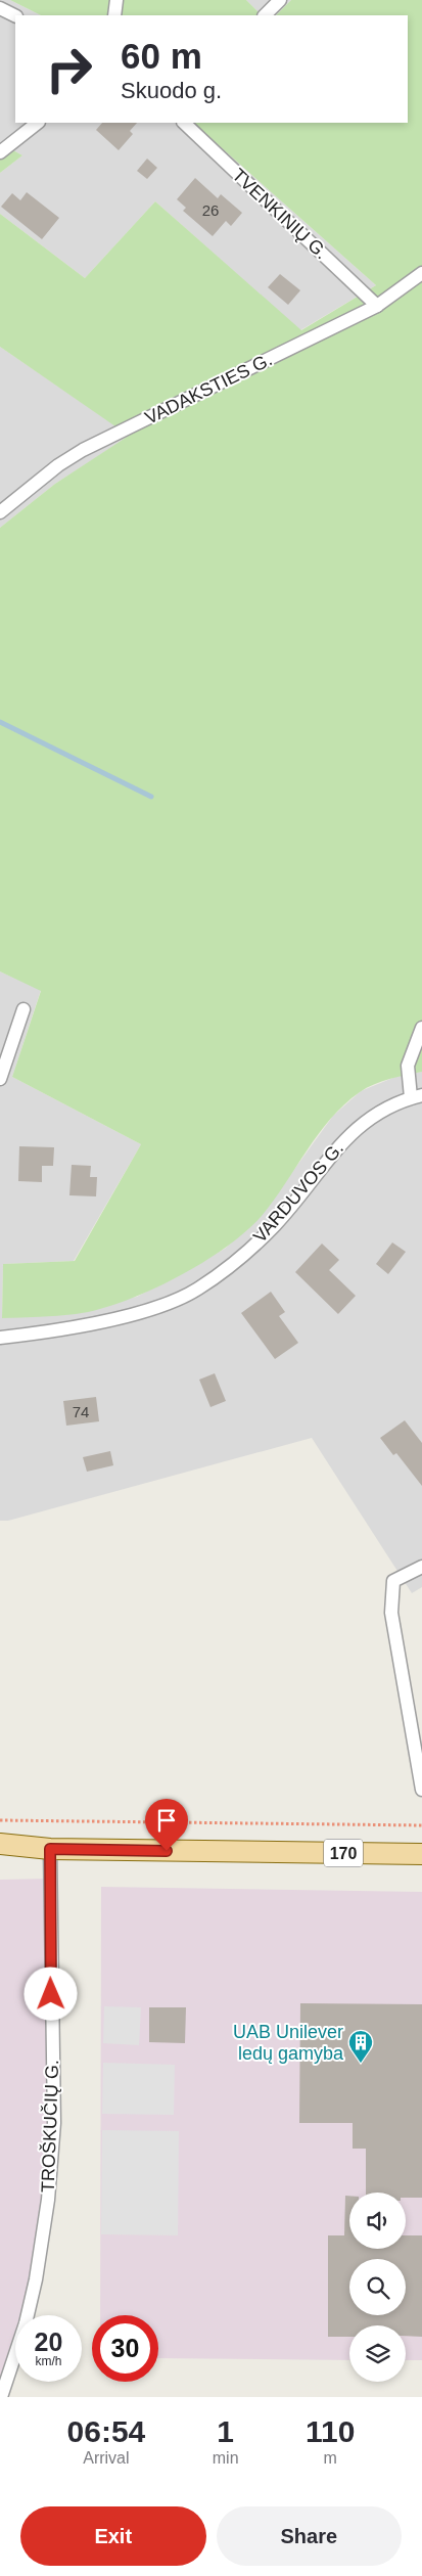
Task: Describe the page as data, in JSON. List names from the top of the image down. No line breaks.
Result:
{"streets":{"main road":["170"],"street":["TVENKINIŲ G.","VADAKSTIES G.","VARDUVOS G.","TROŠKUČIŲ G."]},"crossings":[["TVENKINIŲ G.","VADAKSTIES G."],["170","TROŠKUČIŲ G."]],"places":{"building":["UAB Unilever ledų gamyba"]},"house_numbers":["26","74"],"page":{"turn":["60 m","Skuodo g."],"speed":"20 km/h","limit":"30","eta":["06:54","Arrival","1","min","110","m"],"buttons":["Exit","Share"]}}
